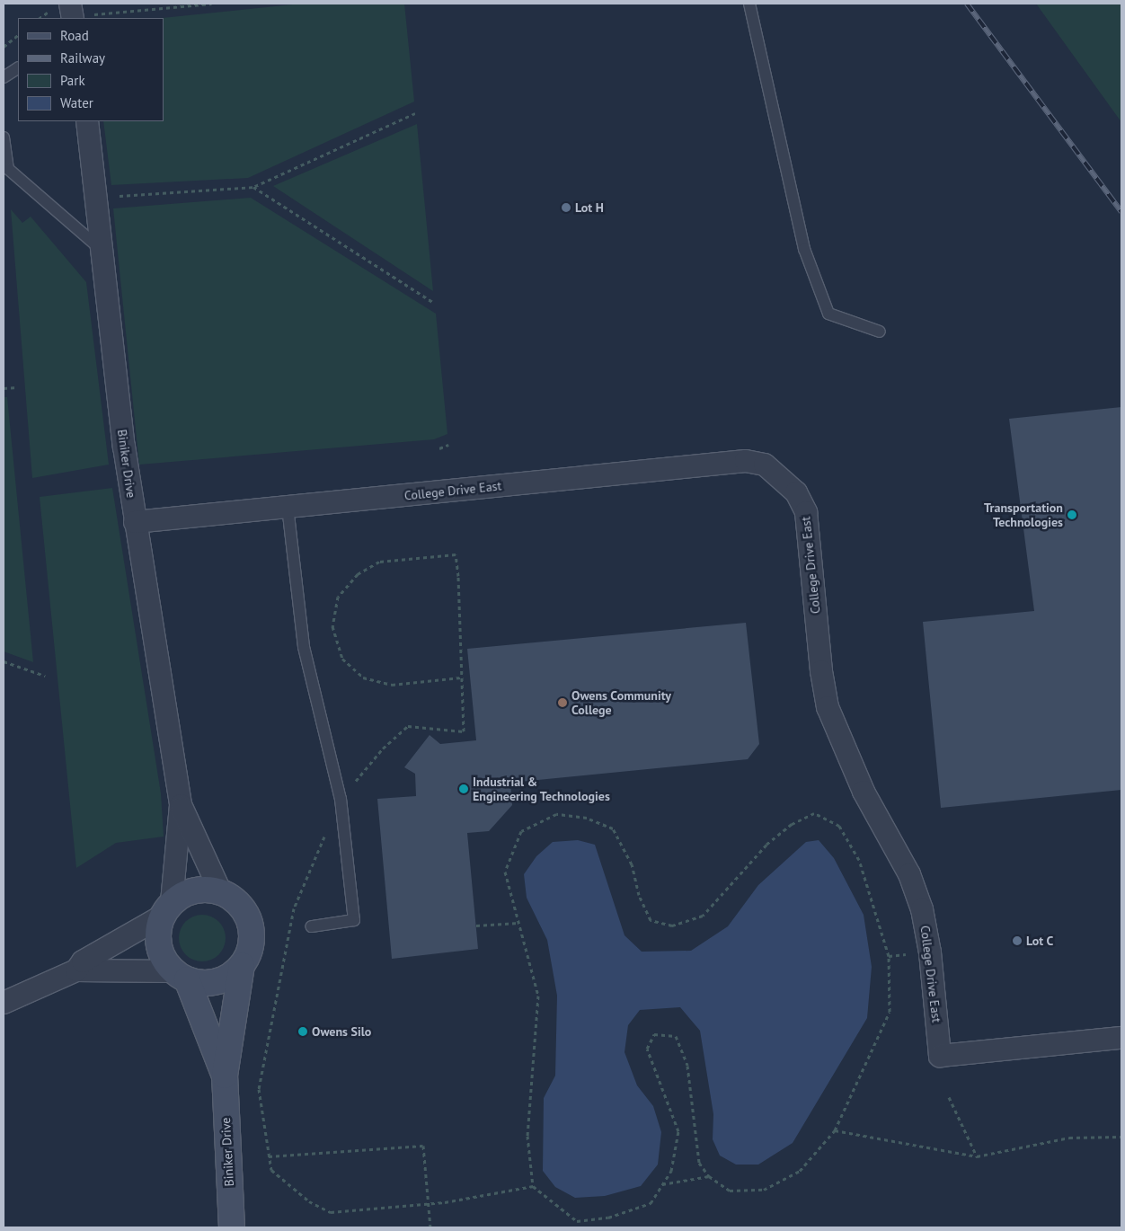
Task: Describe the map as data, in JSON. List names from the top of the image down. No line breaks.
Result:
{"streets":{"street":["Biniker Drive","College Drive East"]},"crossings":[["Biniker Drive","College Drive East"]],"places":["Lot H","Transportation Technologies","Owens Community College","Industrial & Engineering Technologies","Lot C","Owens Silo"],"legend":["Road","Railway","Park","Water"]}
